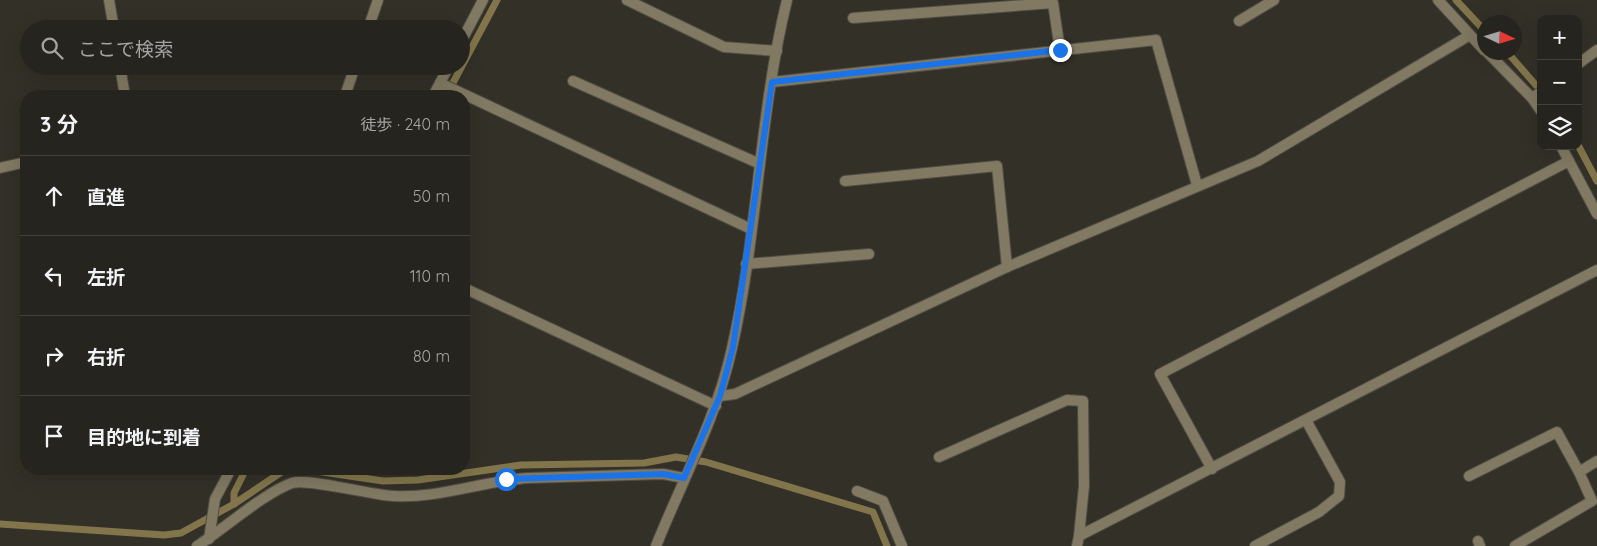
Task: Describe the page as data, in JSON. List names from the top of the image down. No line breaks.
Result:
{"north":"right","page":{"map_buttons":["+","−"],"search":"ここで検索","heading":["3 分","徒歩 · 240 m"],"list":[["直進","50 m"],["左折","110 m"],["右折","80 m"],"目的地に到着"]}}
